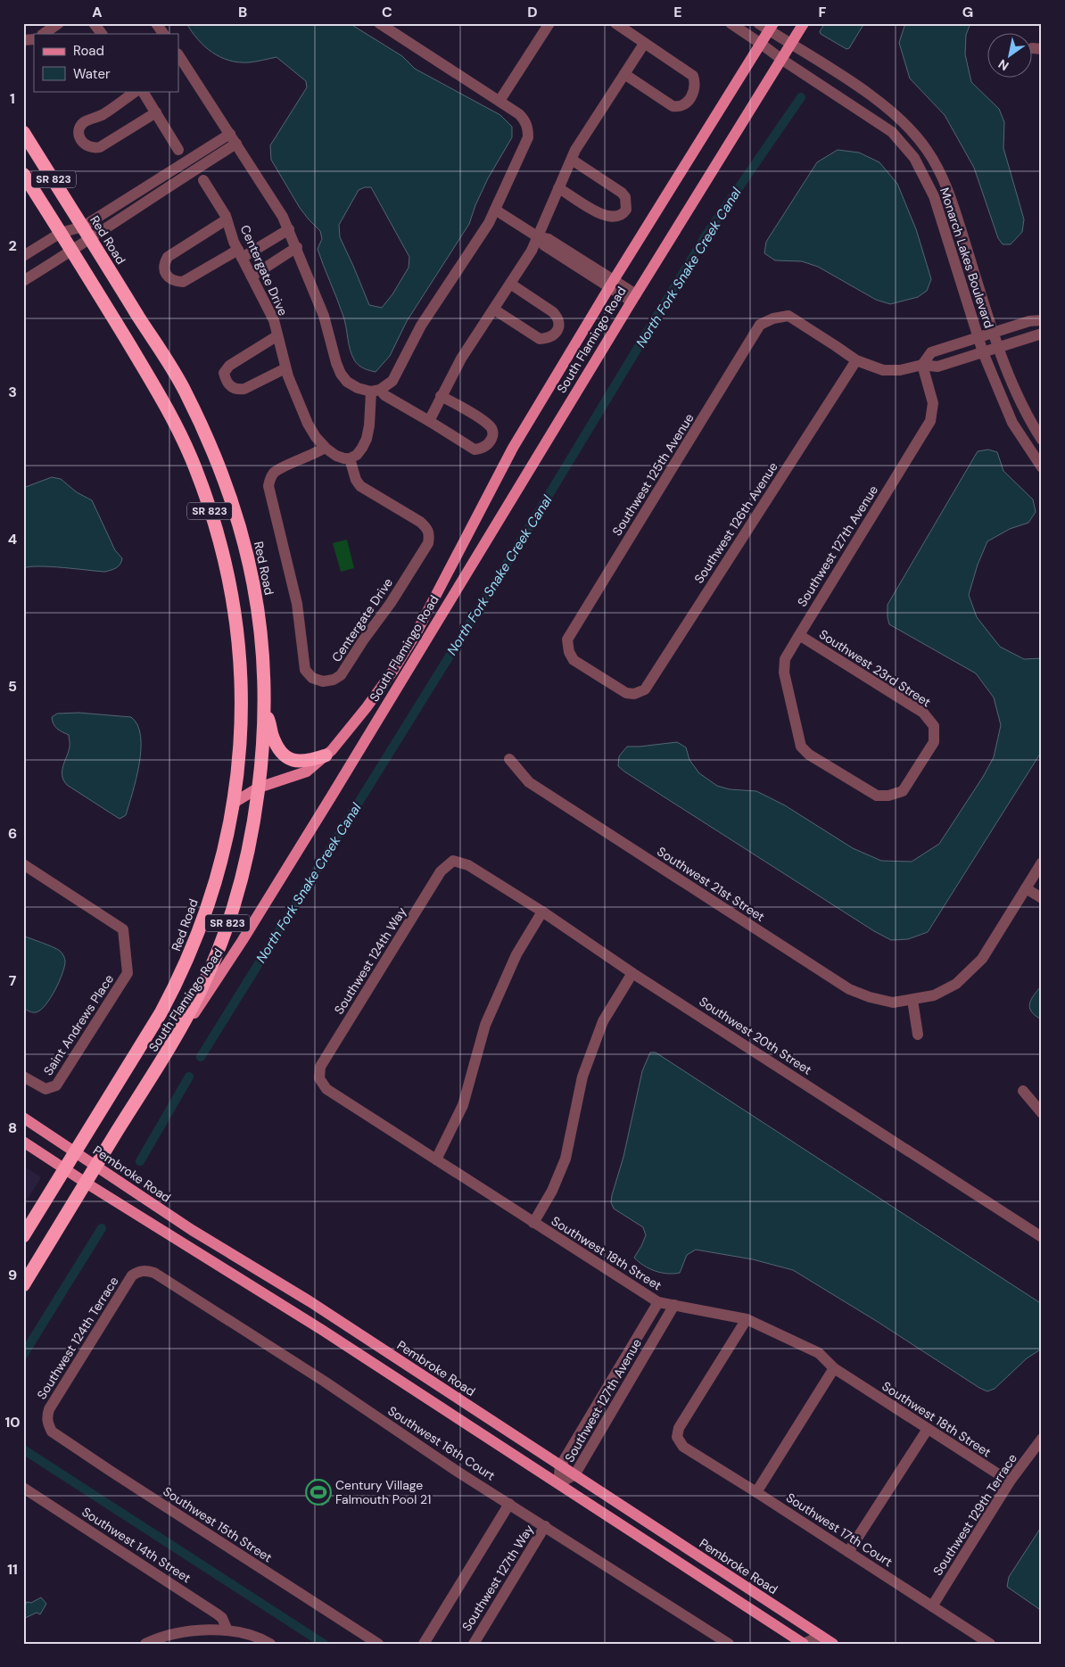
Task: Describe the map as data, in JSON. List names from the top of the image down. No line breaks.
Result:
{"streets":{"highway":["SR 823","Red Road","South Flamingo Road"],"main road":["Pembroke Road"],"street":["Monarch Lakes Boulevard","Centergate Drive","Southwest 125th Avenue","Southwest 126th Avenue","Southwest 127th Avenue","Southwest 23rd Street","Southwest 21st Street","Southwest 124th Way","Saint Andrews Place","Southwest 20th Street","Southwest 18th Street","Southwest 124th Terrace","Southwest 16th Court","Southwest 129th Terrace","Southwest 15th Street","Southwest 17th Court","Southwest 14th Street","Southwest 127th Way"]},"crossings":[["SR 823","Red Road"],["SR 823","Pembroke Road"],["Red Road","South Flamingo Road"],["Red Road","Pembroke Road"],["Monarch Lakes Boulevard","South Flamingo Road"],["South Flamingo Road","Pembroke Road"],["Southwest 125th Avenue","Southwest 126th Avenue"],["Southwest 127th Avenue","Southwest 23rd Street"],["Southwest 127th Avenue","Pembroke Road"],["Southwest 127th Avenue","Southwest 18th Street"],["Southwest 124th Way","Southwest 20th Street"],["Southwest 124th Way","Southwest 18th Street"],["Southwest 18th Street","Southwest 129th Terrace"],["Southwest 18th Street","Southwest 17th Court"],["Southwest 124th Terrace","Southwest 16th Court"],["Southwest 124th Terrace","Southwest 15th Street"],["Southwest 16th Court","Southwest 127th Way"],["Southwest 129th Terrace","Southwest 17th Court"]],"water":["North Fork Snake Creek Canal"],"places":{"sports":["Century Village Falmouth Pool 21"]},"legend":["Road","Water"],"north":"bottom left","grid":{"columns":["A","B","C","D","E","F","G"],"rows":["1","2","3","4","5","6","7","8","9","10","11"]}}
